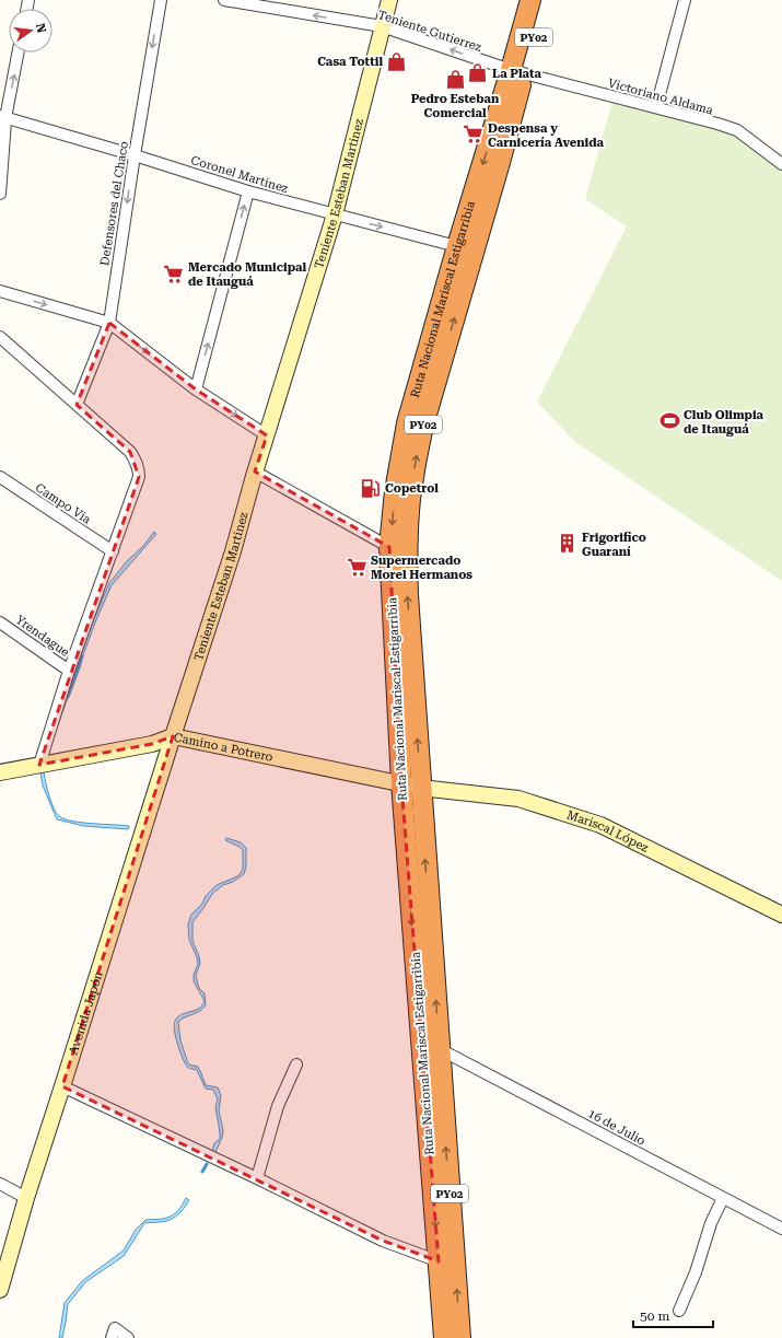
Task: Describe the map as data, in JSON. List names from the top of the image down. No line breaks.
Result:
{"streets":{"highway":["PY02","Ruta Nacional Mariscal Estigarribia"],"street":["Teniente Gutierrez","Victoriano Aldama","Coronel Martinez","Teniente Esteban Martinez","Defensores del Chaco","Campo Via","Yrendague","Camino a Potrero","Mariscal López","Avenida Japón","16 de Julio"]},"crossings":[["Teniente Gutierrez","Victoriano Aldama"],["Teniente Gutierrez","Teniente Esteban Martinez"],["Teniente Gutierrez","Ruta Nacional Mariscal Estigarribia"],["Victoriano Aldama","Ruta Nacional Mariscal Estigarribia"],["Coronel Martinez","Teniente Esteban Martinez"],["Coronel Martinez","Defensores del Chaco"],["Coronel Martinez","Ruta Nacional Mariscal Estigarribia"],["Teniente Esteban Martinez","Camino a Potrero"],["Teniente Esteban Martinez","Avenida Japón"],["Ruta Nacional Mariscal Estigarribia","Camino a Potrero"],["Ruta Nacional Mariscal Estigarribia","Mariscal López"],["Ruta Nacional Mariscal Estigarribia","16 de Julio"],["Camino a Potrero","Mariscal López"],["Camino a Potrero","Avenida Japón"]],"one_way":["Teniente Gutierrez","Defensores del Chaco"],"places":{"shop":["Casa Tottil","La Plata","Pedro Esteban Comercial"],"supermarket":["Despensa y Carnicería Avenida","Mercado Municipal de Itauguá","Supermercado Morel Hermanos"],"sports":["Club Olimpia de Itauguá"],"fuel station":["Copetrol"],"building":["Frigorifico Guaraní"]},"scale_bar":"50 m","north":"right"}
